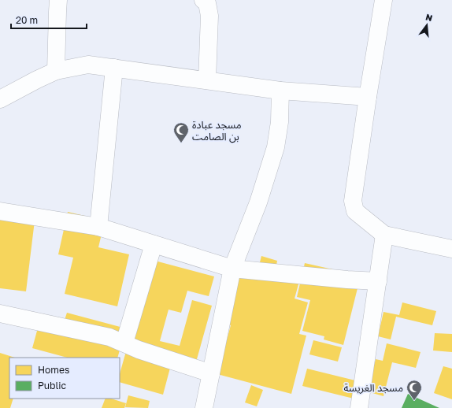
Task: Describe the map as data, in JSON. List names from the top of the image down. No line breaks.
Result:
{"places":{"mosque":["مسجد عبادة بن الصامت","مسجد الغريسة"]},"legend":["Homes","Public"],"scale_bar":"20 m","north":"top"}
